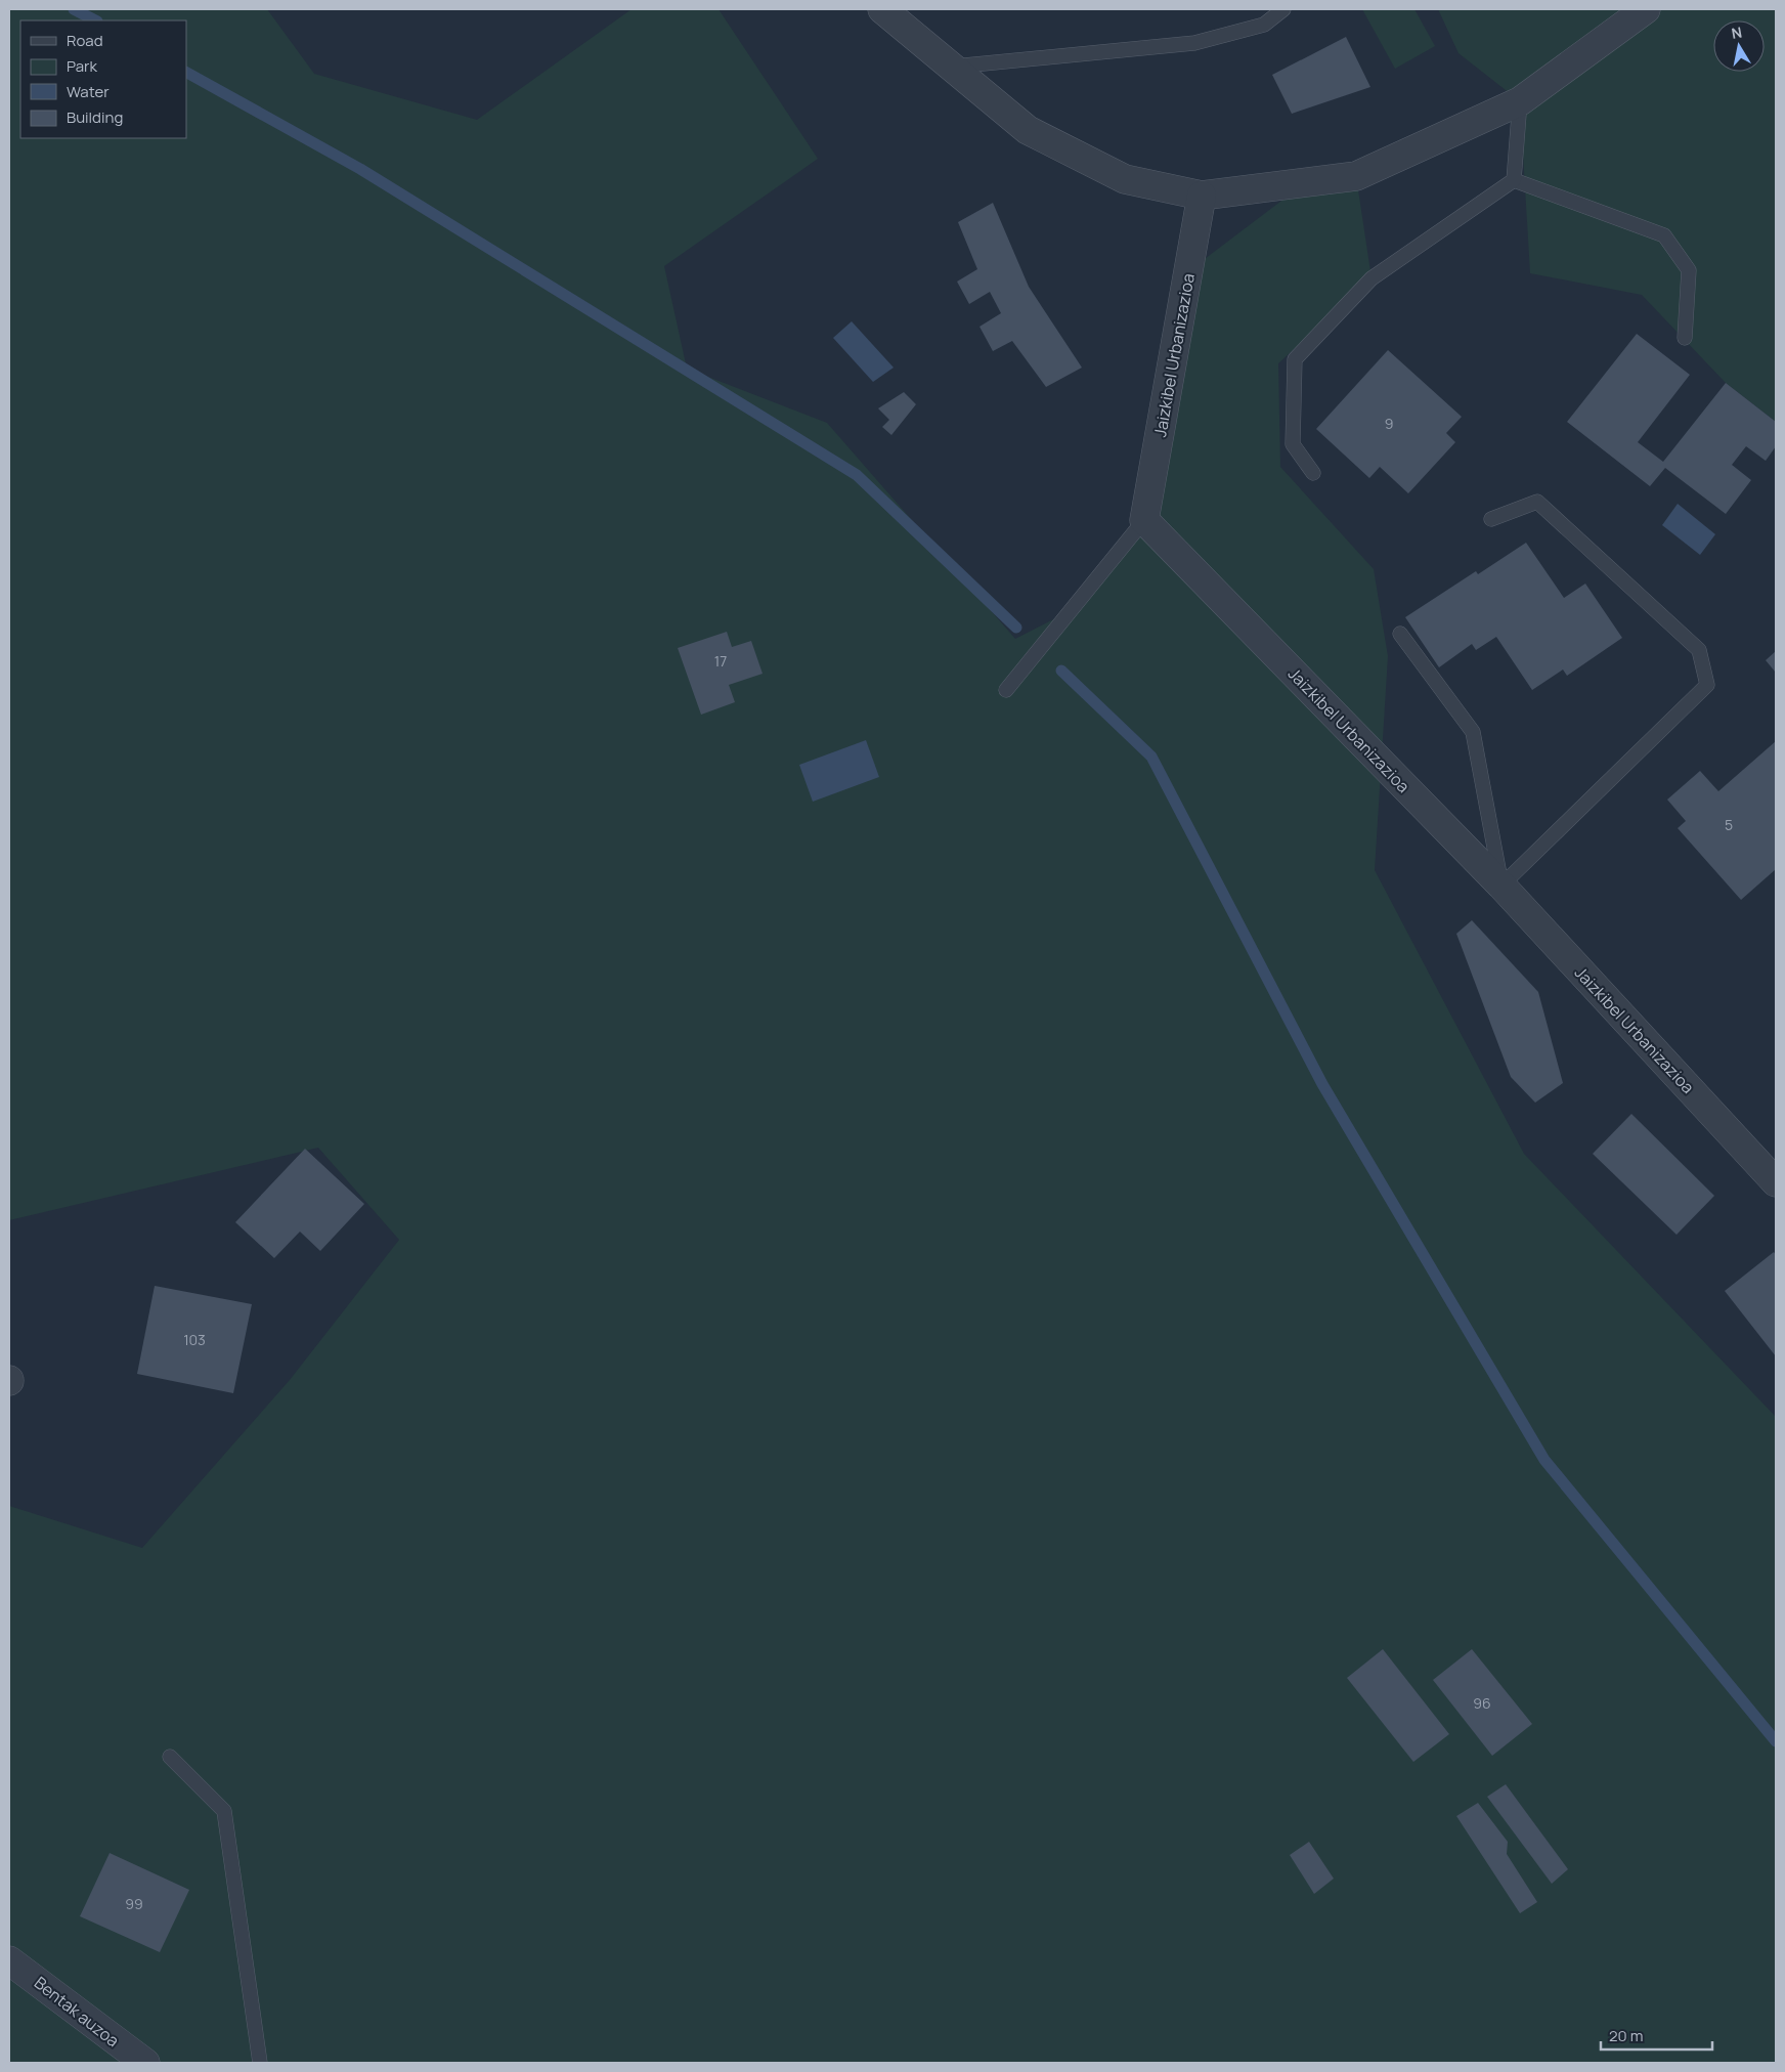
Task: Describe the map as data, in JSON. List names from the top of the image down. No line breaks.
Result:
{"streets":{"street":["Jaizkibel Urbanizazioa","Bentak auzoa"]},"house_numbers":["9","17","5","103","96","99"],"legend":["Road","Park","Water","Building"],"scale_bar":"20 m","north":"top"}
